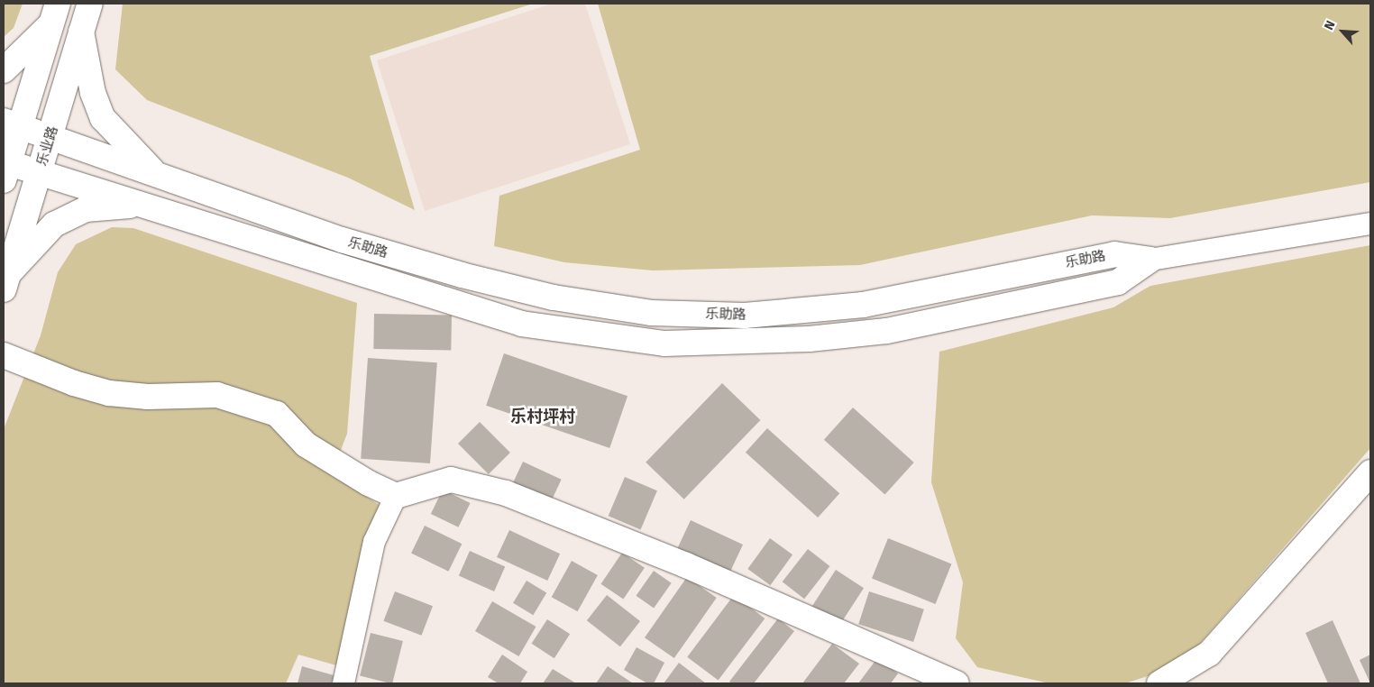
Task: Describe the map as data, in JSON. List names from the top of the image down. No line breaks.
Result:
{"streets":{"street":["乐业路","乐助路"]},"crossings":[["乐业路","乐助路"]],"districts":["乐村坪村"],"north":"top left"}
